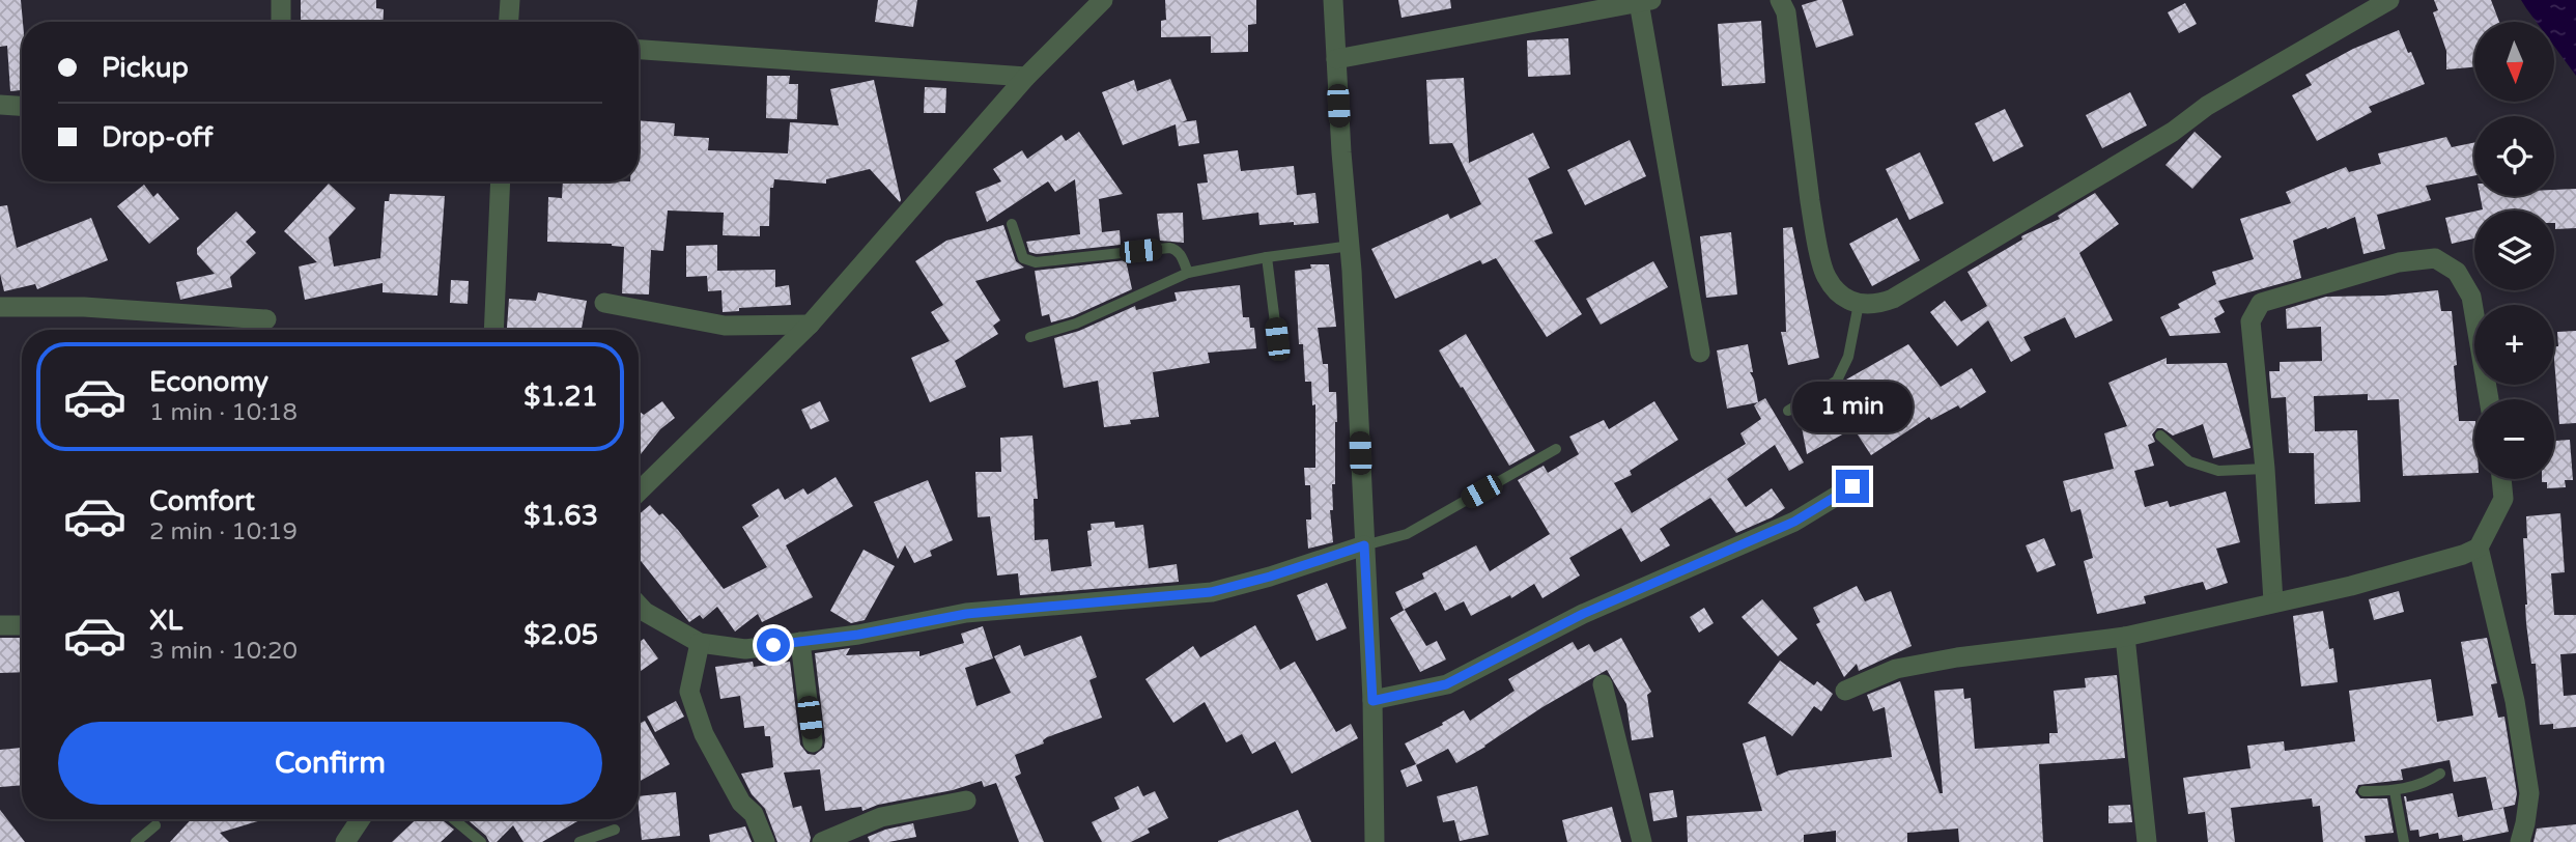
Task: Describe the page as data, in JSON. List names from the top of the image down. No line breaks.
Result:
{"north":"bottom","page":{"map_buttons":["+","−"],"banner":["Pickup","Drop-off"],"list":[{"name":"Economy","note":"1 min · 10:18","value":"$1.21"},{"name":"Comfort","note":"2 min · 10:19","value":"$1.63"},{"name":"XL","note":"3 min · 10:20","value":"$2.05"}],"bubble":"1 min","buttons":"Confirm"}}
